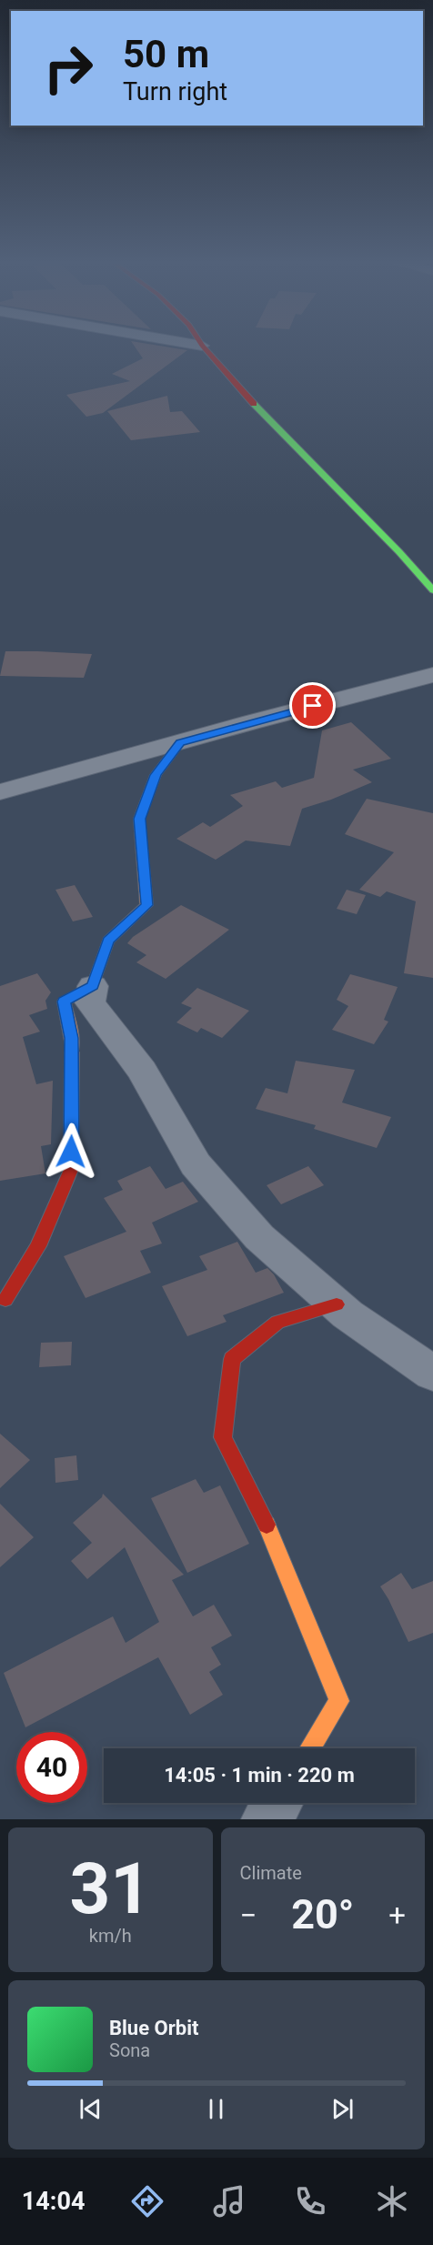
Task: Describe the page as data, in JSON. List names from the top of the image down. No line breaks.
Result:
{"page":{"turn":["50 m","Turn right"],"limit":"40","trip":"14:05 · 1 min · 220 m","tile":[["31","km/h"],"Climate"],"heat":["−","20°","+"],"song":["Blue Orbit","Sona"],"tabs":"14:04"}}
